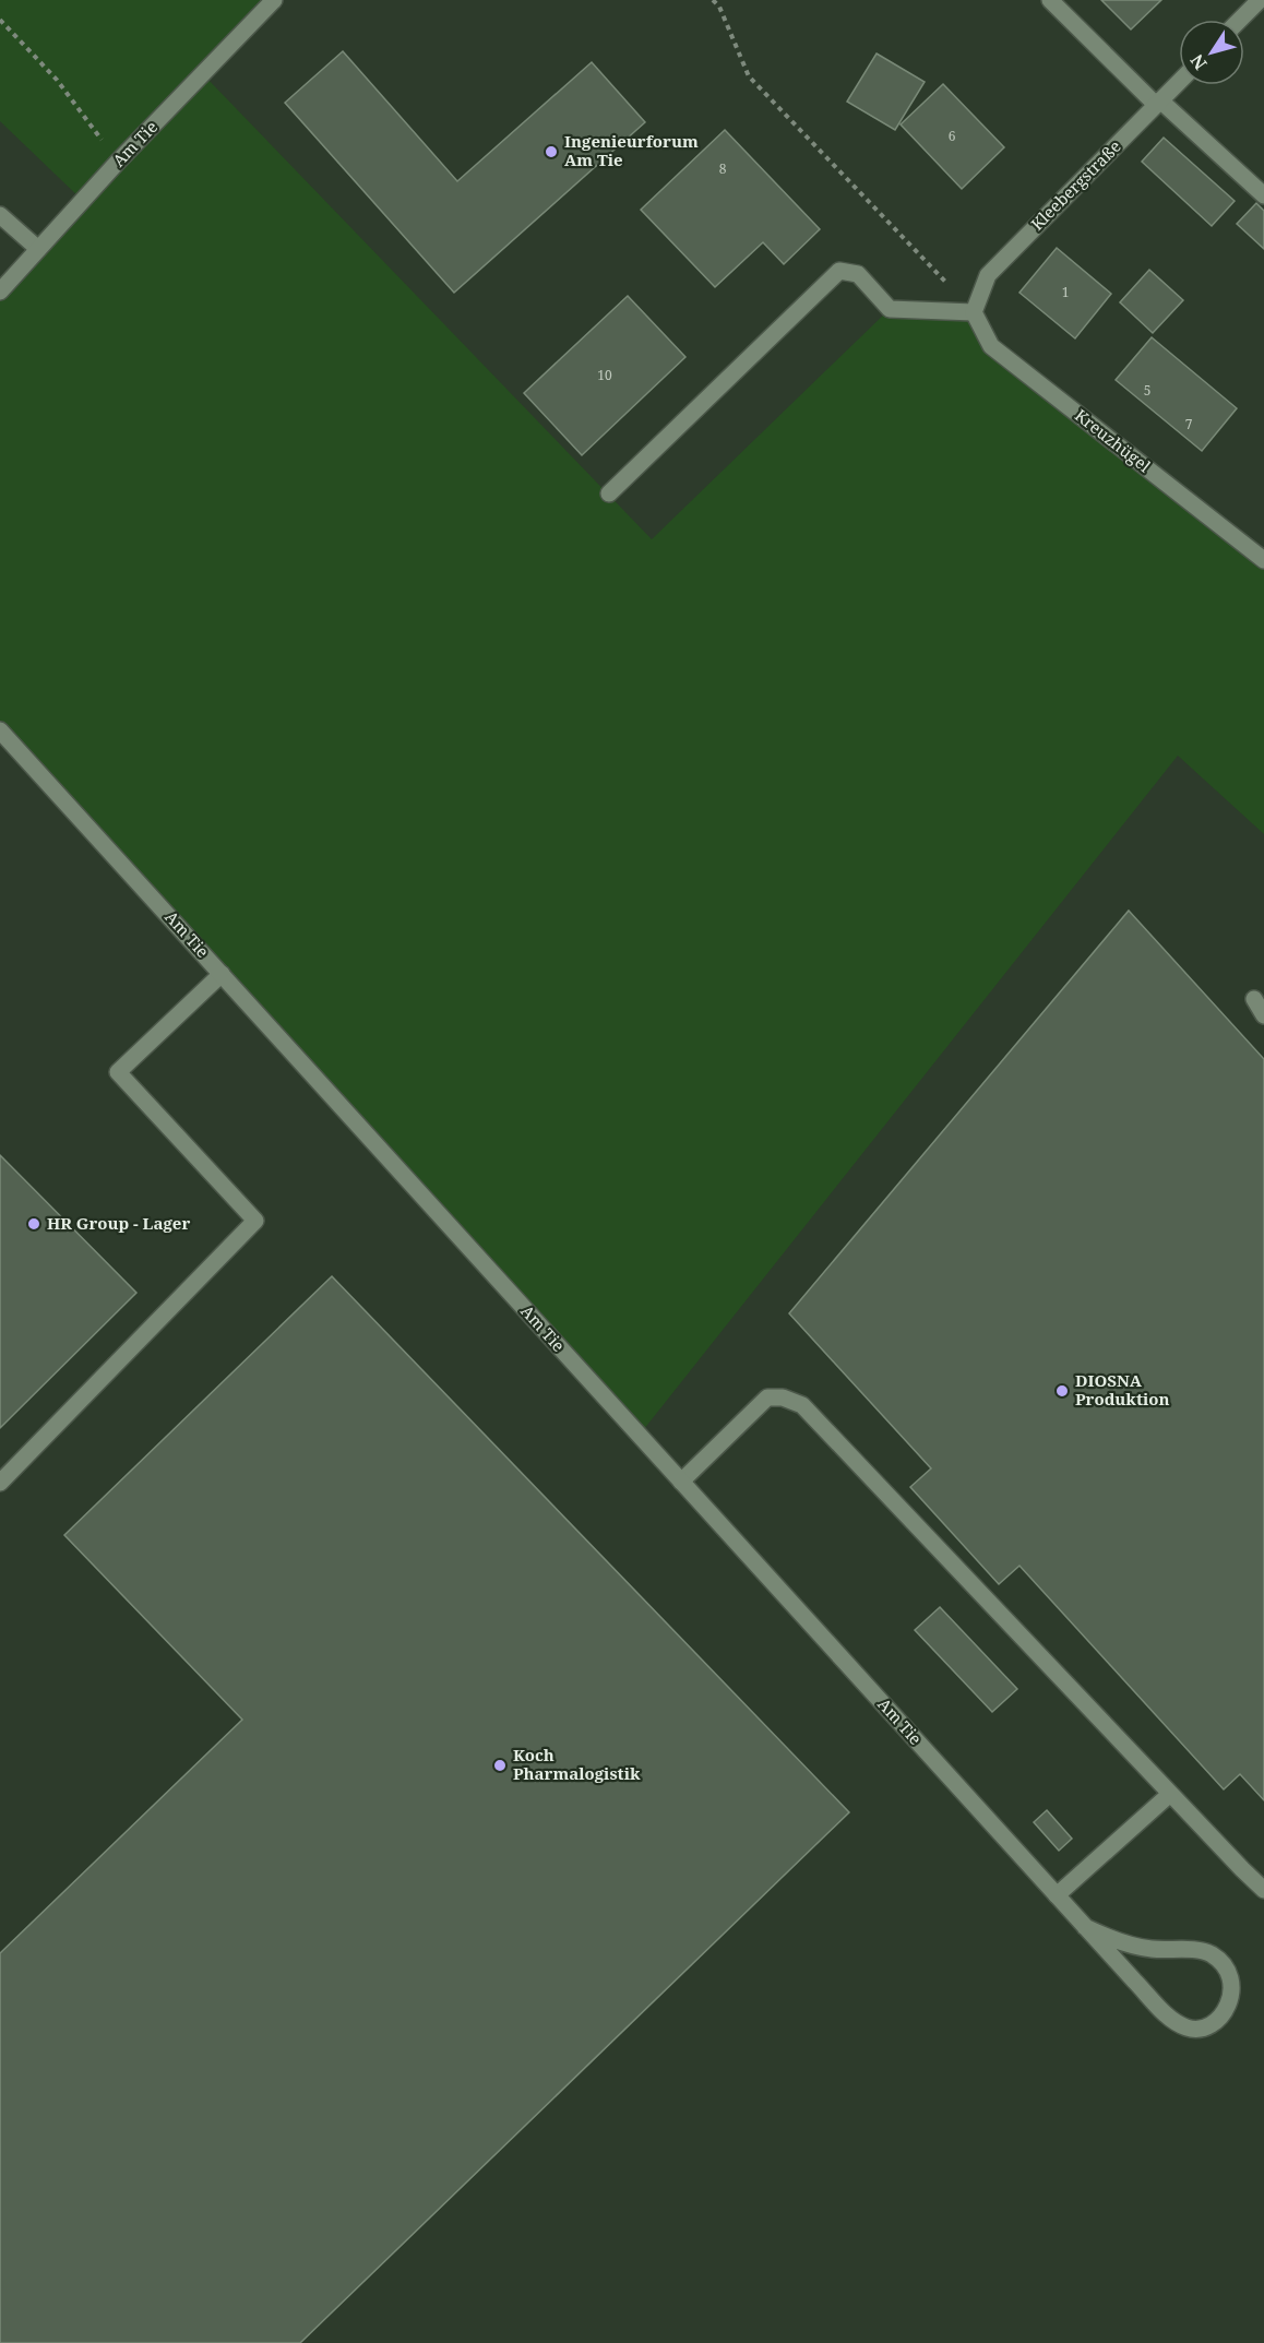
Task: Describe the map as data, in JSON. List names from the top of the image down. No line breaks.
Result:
{"streets":{"street":["Am Tie","Kleebergstraße","Kreuzhügel"]},"crossings":[["Kleebergstraße","Kreuzhügel"]],"places":["Ingenieurforum Am Tie","HR Group - Lager","DIOSNA Produktion","Koch Pharmalogistik"],"house_numbers":["6","8","1","10","5","7"],"north":"bottom left"}
